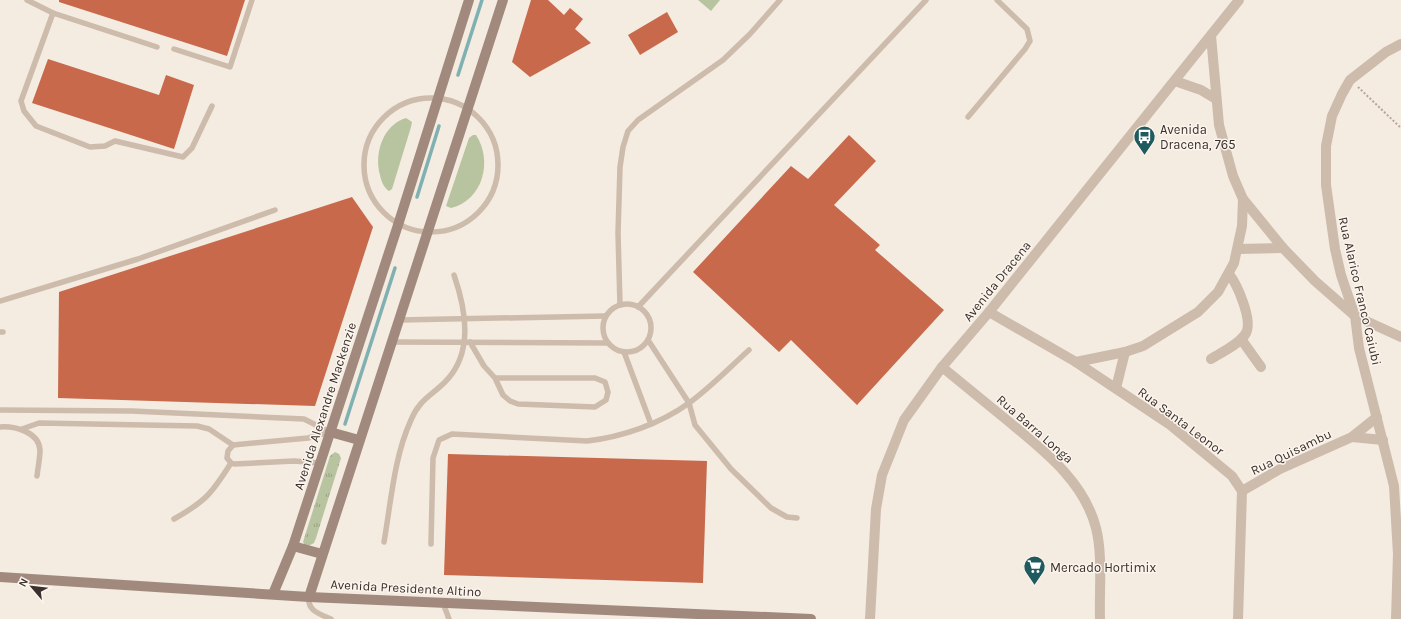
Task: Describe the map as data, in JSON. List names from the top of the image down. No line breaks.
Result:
{"streets":{"street":["Avenida Dracena","Rua Alarico Franco Caiubi","Avenida Alexandre Mackenzie","Rua Santa Leonor","Rua Barra Longa","Rua Quisambu","Avenida Presidente Altino"]},"crossings":[["Avenida Dracena","Rua Santa Leonor"],["Avenida Dracena","Rua Barra Longa"],["Rua Alarico Franco Caiubi","Rua Quisambu"],["Avenida Alexandre Mackenzie","Avenida Presidente Altino"],["Rua Santa Leonor","Rua Quisambu"]],"places":{"bus stop":["Avenida Dracena, 765"],"supermarket":["Mercado Hortimix"]},"north":"top left"}
